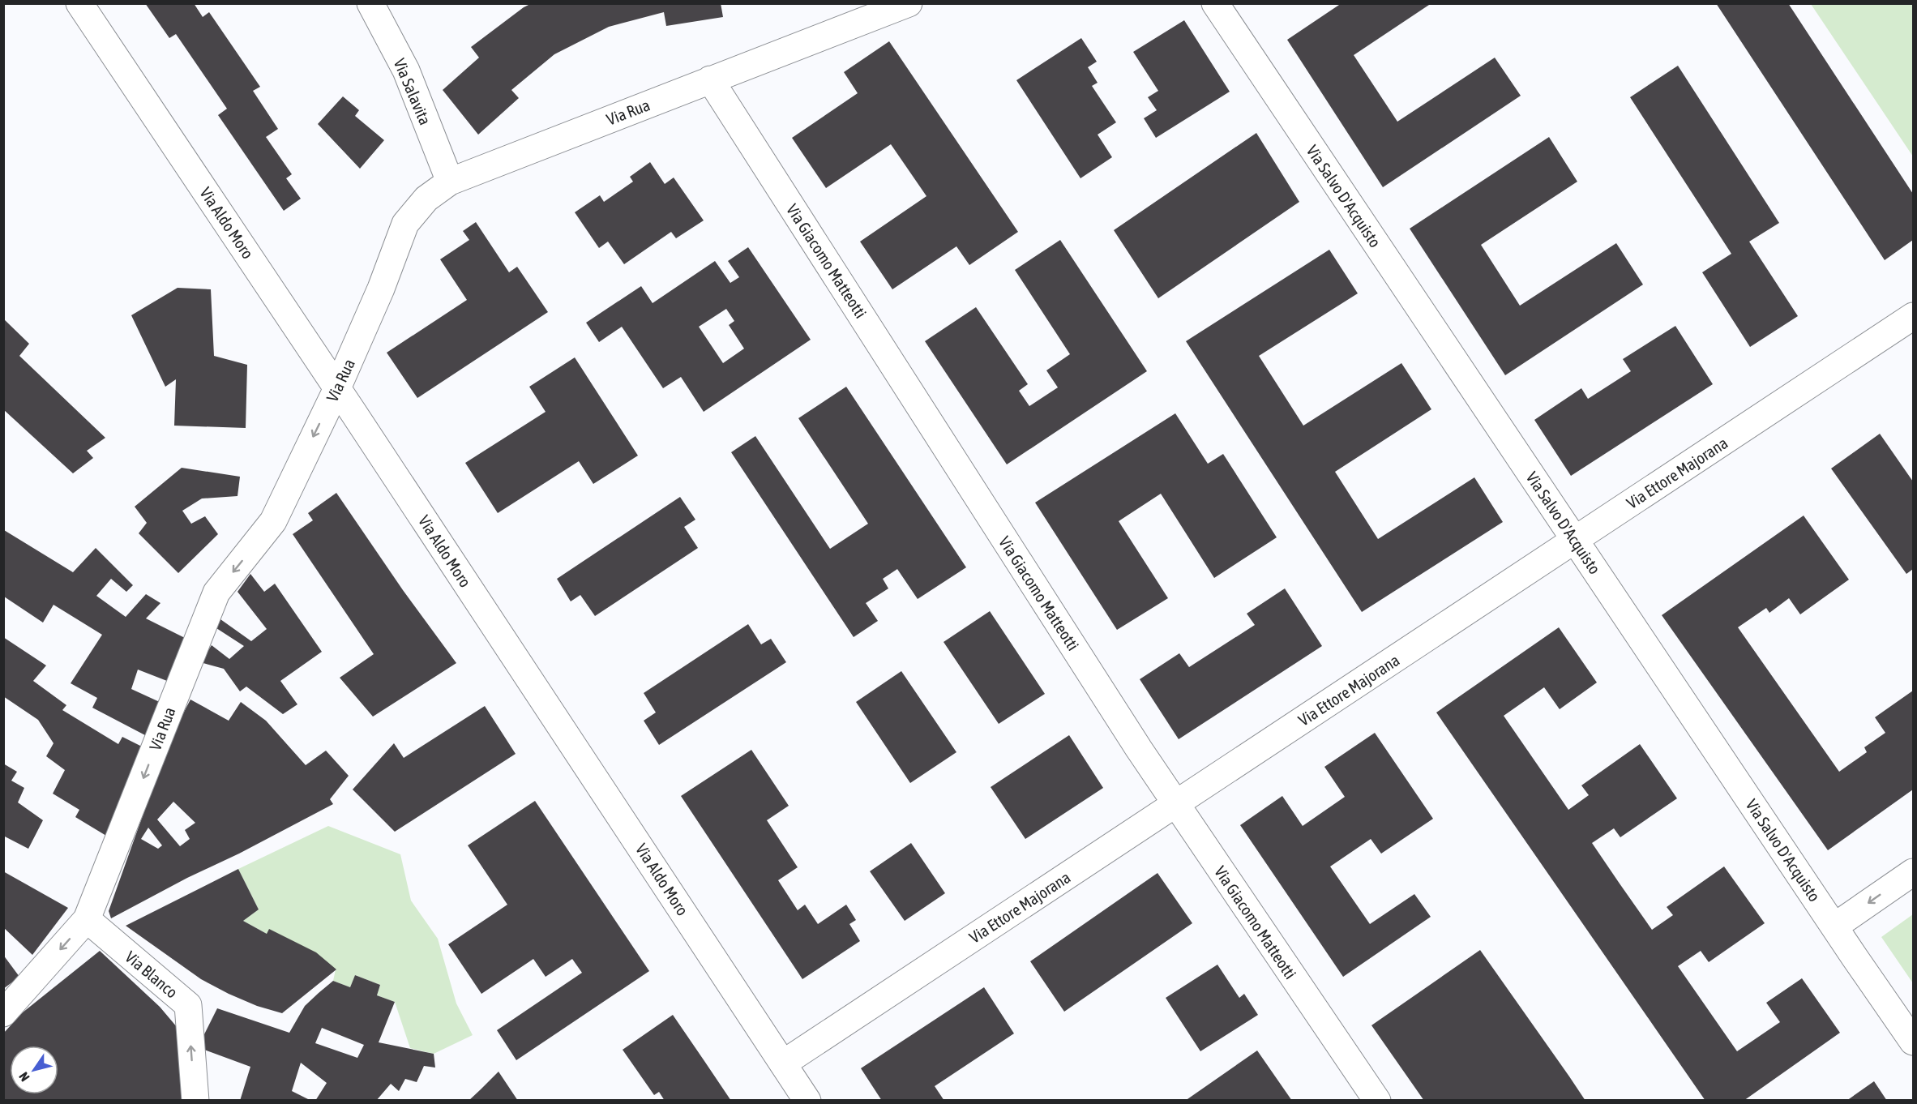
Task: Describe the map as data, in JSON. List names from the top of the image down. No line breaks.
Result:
{"streets":{"street":["Via Salavita","Via Rua","Via Salvo D'Acquisto","Via Aldo Moro","Via Giacomo Matteotti","Via Ettore Majorana","Via Blanco"]},"crossings":[["Via Salavita","Via Rua"],["Via Rua","Via Aldo Moro"],["Via Rua","Via Giacomo Matteotti"],["Via Rua","Via Blanco"],["Via Salvo D'Acquisto","Via Ettore Majorana"],["Via Aldo Moro","Via Ettore Majorana"],["Via Giacomo Matteotti","Via Ettore Majorana"]],"one_way":["Via Rua","Via Blanco"],"north":"bottom left"}
